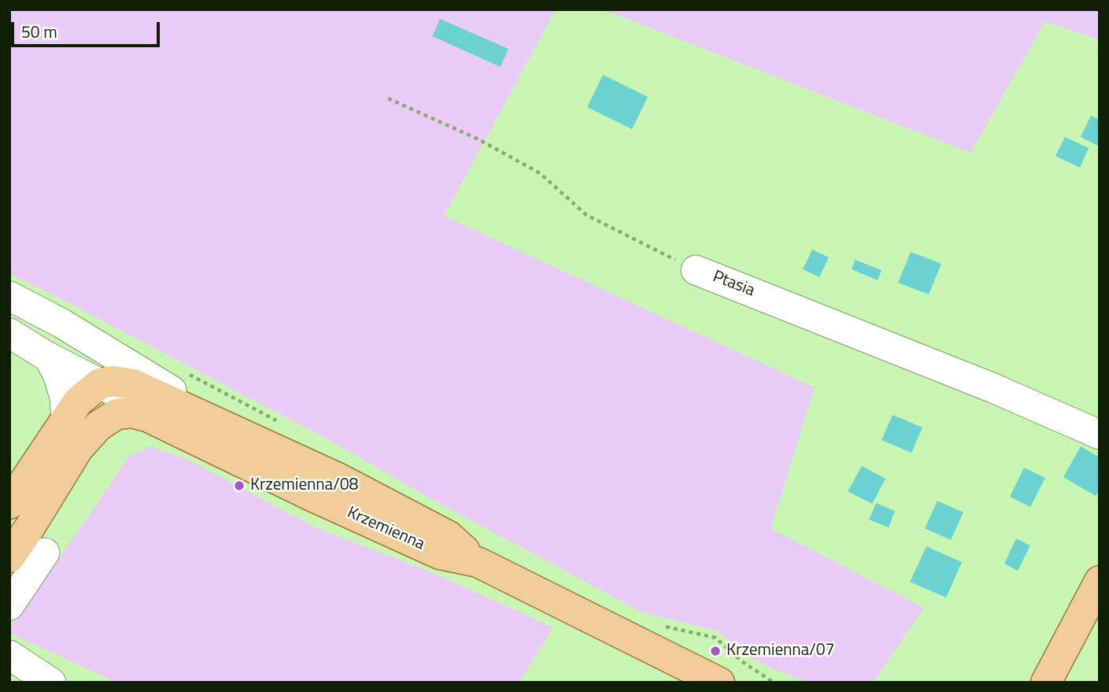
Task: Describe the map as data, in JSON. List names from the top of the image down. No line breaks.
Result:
{"streets":{"main road":["Krzemienna"],"street":["Ptasia"]},"places":["Krzemienna/08","Krzemienna/07"],"scale_bar":"50 m"}
